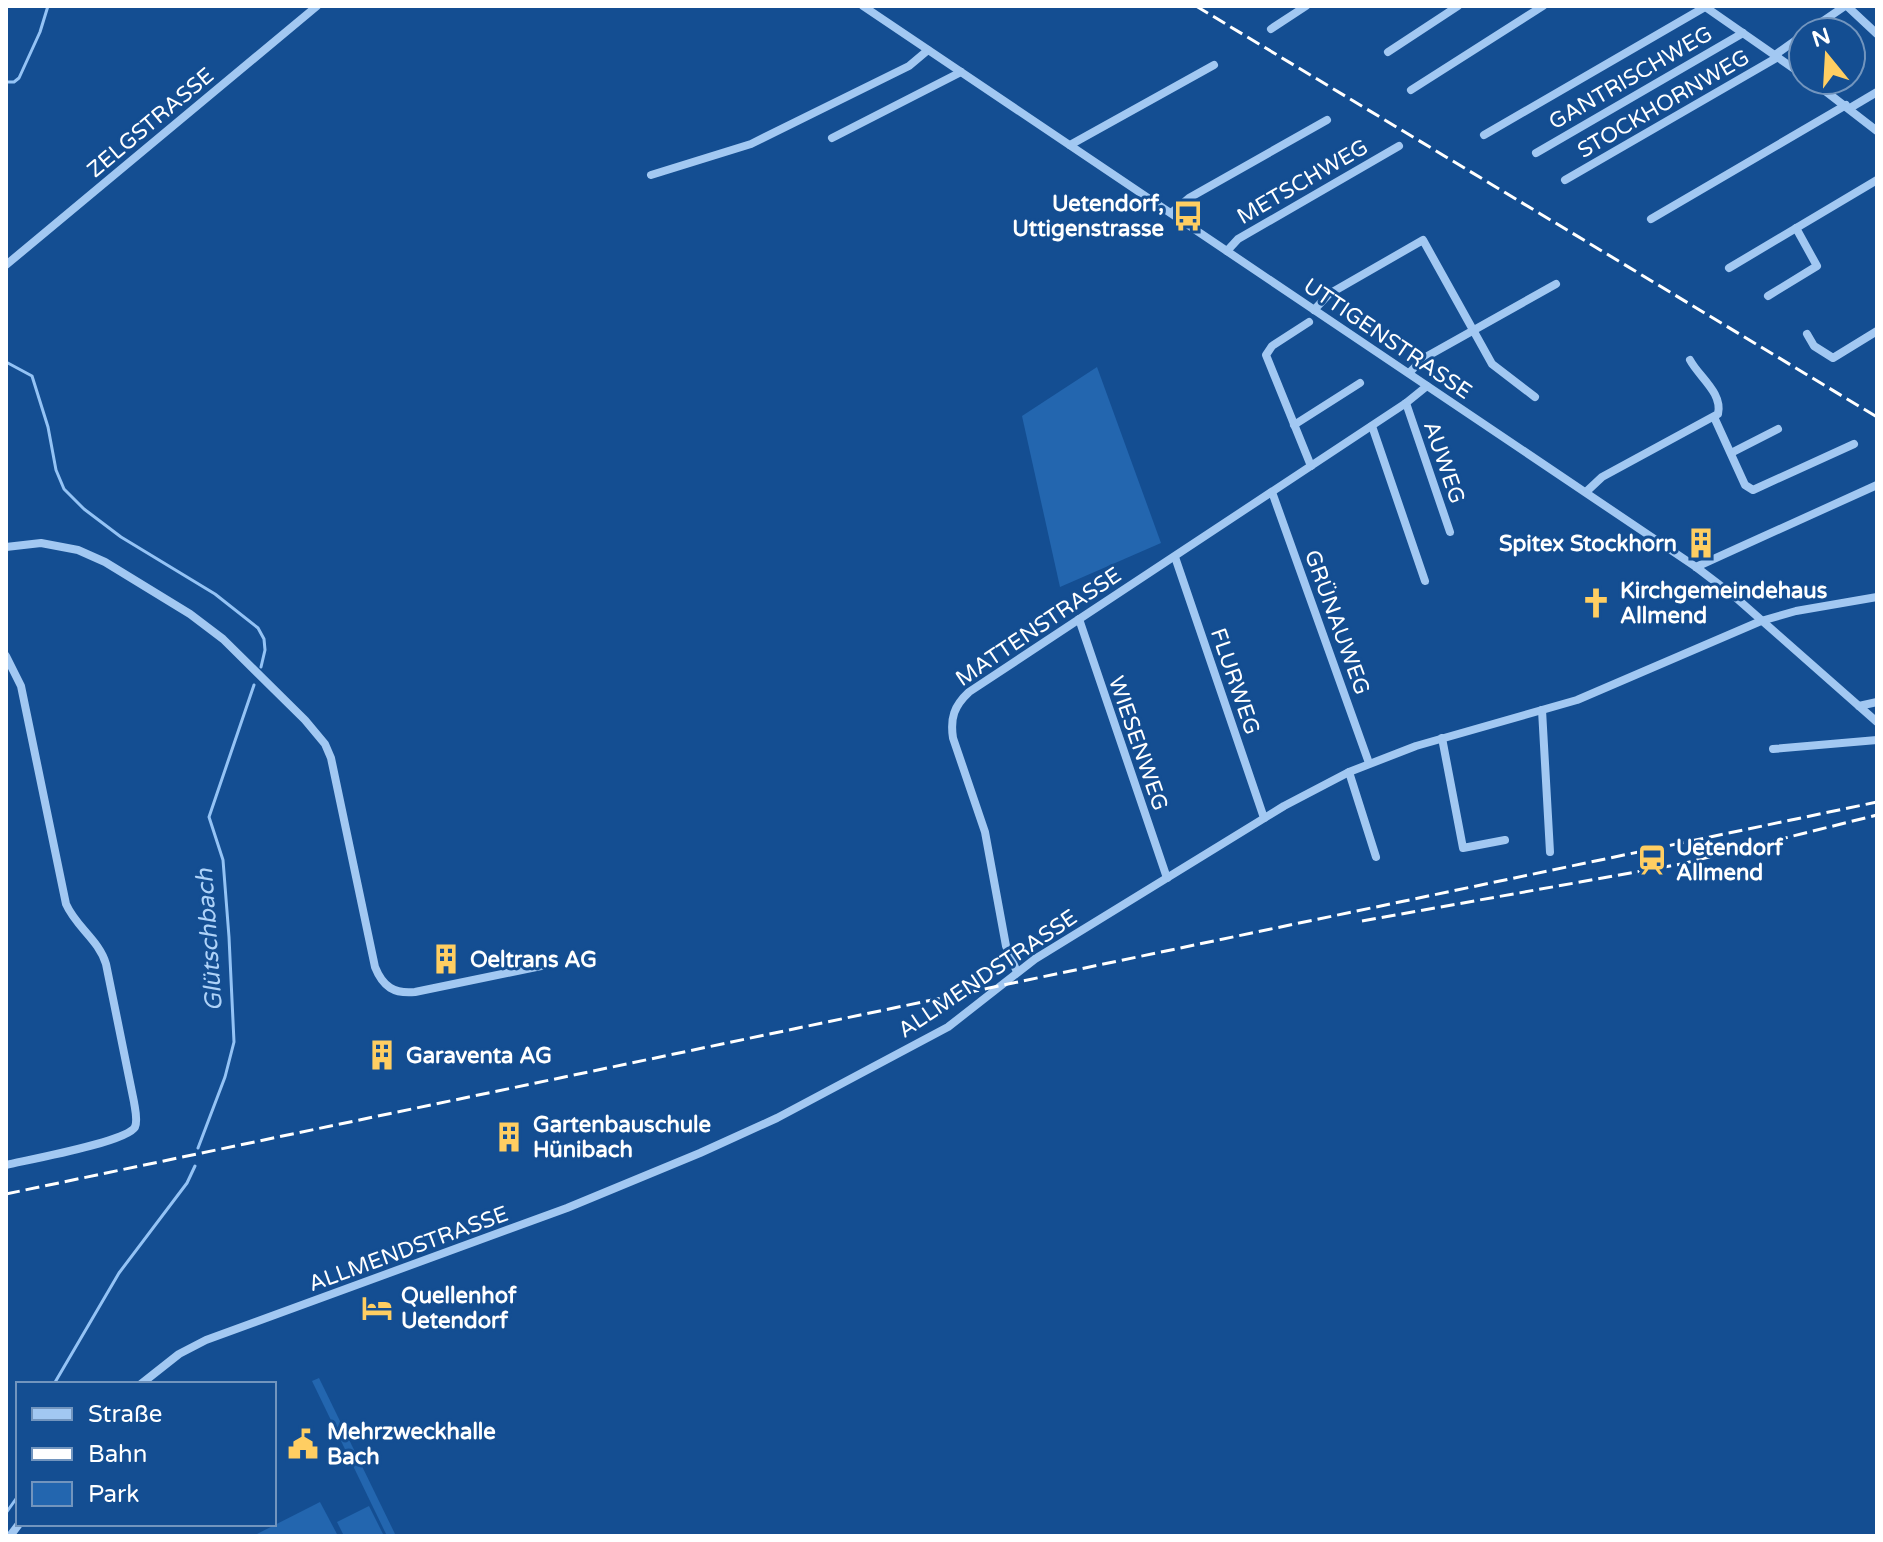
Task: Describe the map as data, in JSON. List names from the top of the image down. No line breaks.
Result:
{"streets":{"street":["GANTRISCHWEG","STOCKHORNWEG","ZELGSTRASSE","METSCHWEG","UTTIGENSTRASSE","AUWEG","GRÜNAUWEG","MATTENSTRASSE","FLURWEG","WIESENWEG","ALLMENDSTRASSE"]},"crossings":[["METSCHWEG","UTTIGENSTRASSE"],["UTTIGENSTRASSE","MATTENSTRASSE"],["UTTIGENSTRASSE","ALLMENDSTRASSE"],["AUWEG","MATTENSTRASSE"],["GRÜNAUWEG","MATTENSTRASSE"],["GRÜNAUWEG","ALLMENDSTRASSE"],["MATTENSTRASSE","FLURWEG"],["MATTENSTRASSE","WIESENWEG"],["MATTENSTRASSE","ALLMENDSTRASSE"],["FLURWEG","ALLMENDSTRASSE"],["WIESENWEG","ALLMENDSTRASSE"]],"water":["Glütschbach"],"places":{"bus stop":["Uetendorf, Uttigenstrasse"],"building":["Spitex Stockhorn","Oeltrans AG","Garaventa AG","Gartenbauschule Hünibach"],"church":["Kirchgemeindehaus Allmend"],"station":["Uetendorf Allmend"],"hotel":["Quellenhof Uetendorf"],"public building":["Mehrzweckhalle Bach"]},"legend":["Straße","Bahn","Park"],"north":"top"}
